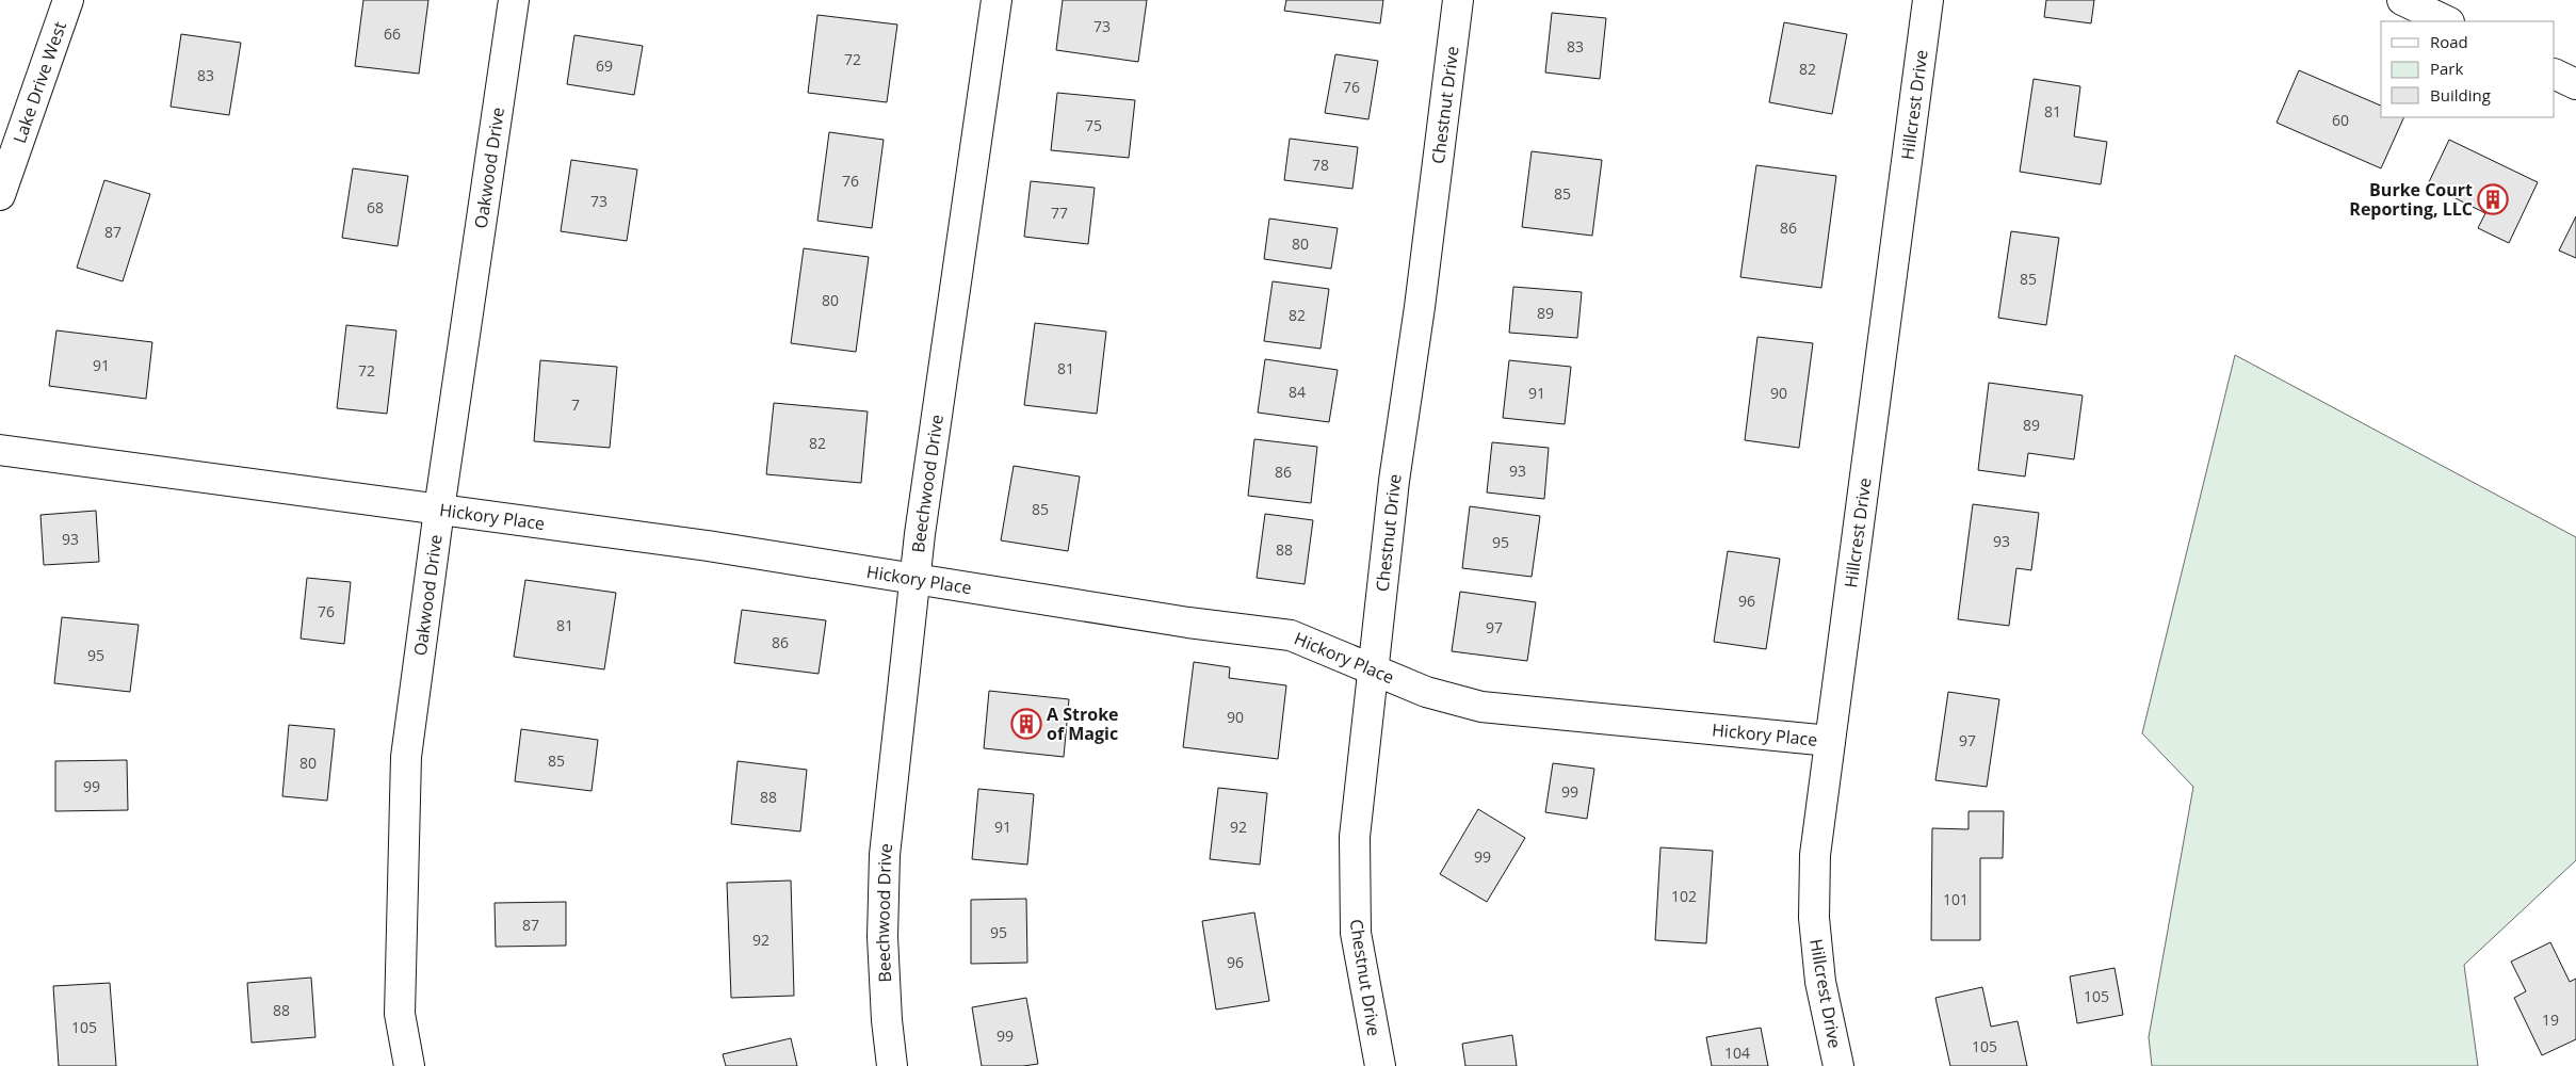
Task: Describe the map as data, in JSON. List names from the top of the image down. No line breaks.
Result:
{"streets":{"street":["Lake Drive West","Chestnut Drive","Hillcrest Drive","Oakwood Drive","Beechwood Drive","Hickory Place"]},"crossings":[["Chestnut Drive","Hickory Place"],["Hillcrest Drive","Hickory Place"],["Oakwood Drive","Hickory Place"],["Beechwood Drive","Hickory Place"]],"places":{"building":["Burke Court Reporting, LLC","A Stroke of Magic"]},"house_numbers":["73","66","83","72","69","82","83","76","81","60","75","78","76","85","73","68","77","86","87","80","85","80","89","82","91","81","72","84","91","90","7","89","82","93","86","85","93","93","95","88","96","76","81","97","86","95","90","97","85","80","99","99","88","91","92","99","102","101","87","95","92","96","105","88","19","105","99","105","104"],"legend":["Road","Park","Building"]}
